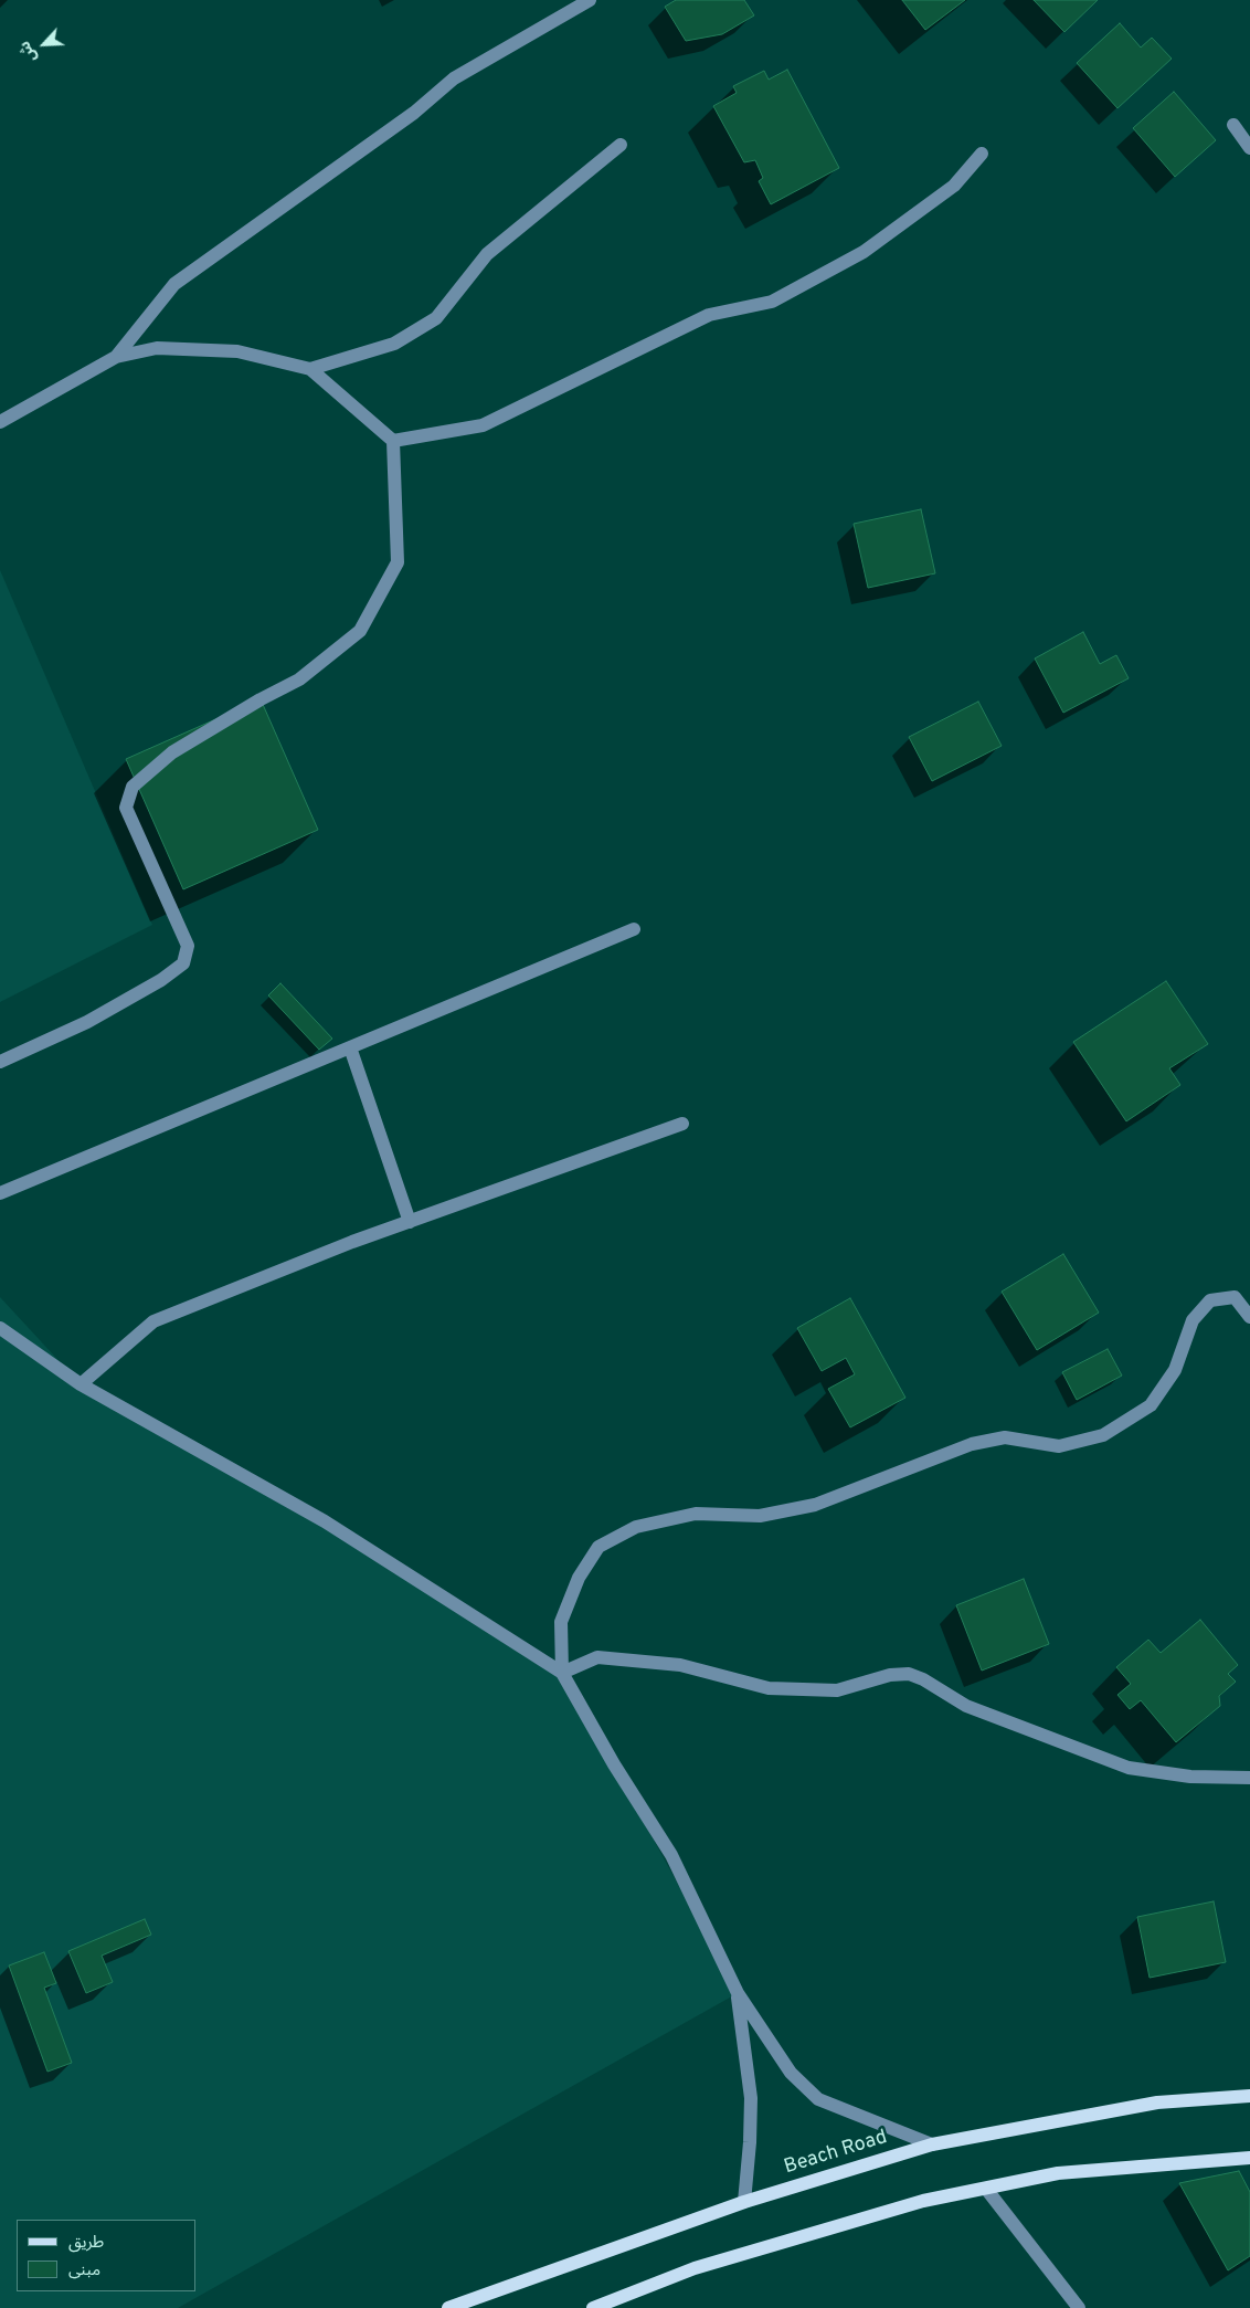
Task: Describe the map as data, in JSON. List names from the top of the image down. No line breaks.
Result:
{"streets":{"main road":["Beach Road"]},"legend":["طريق","مبنى"],"north":"bottom left"}
